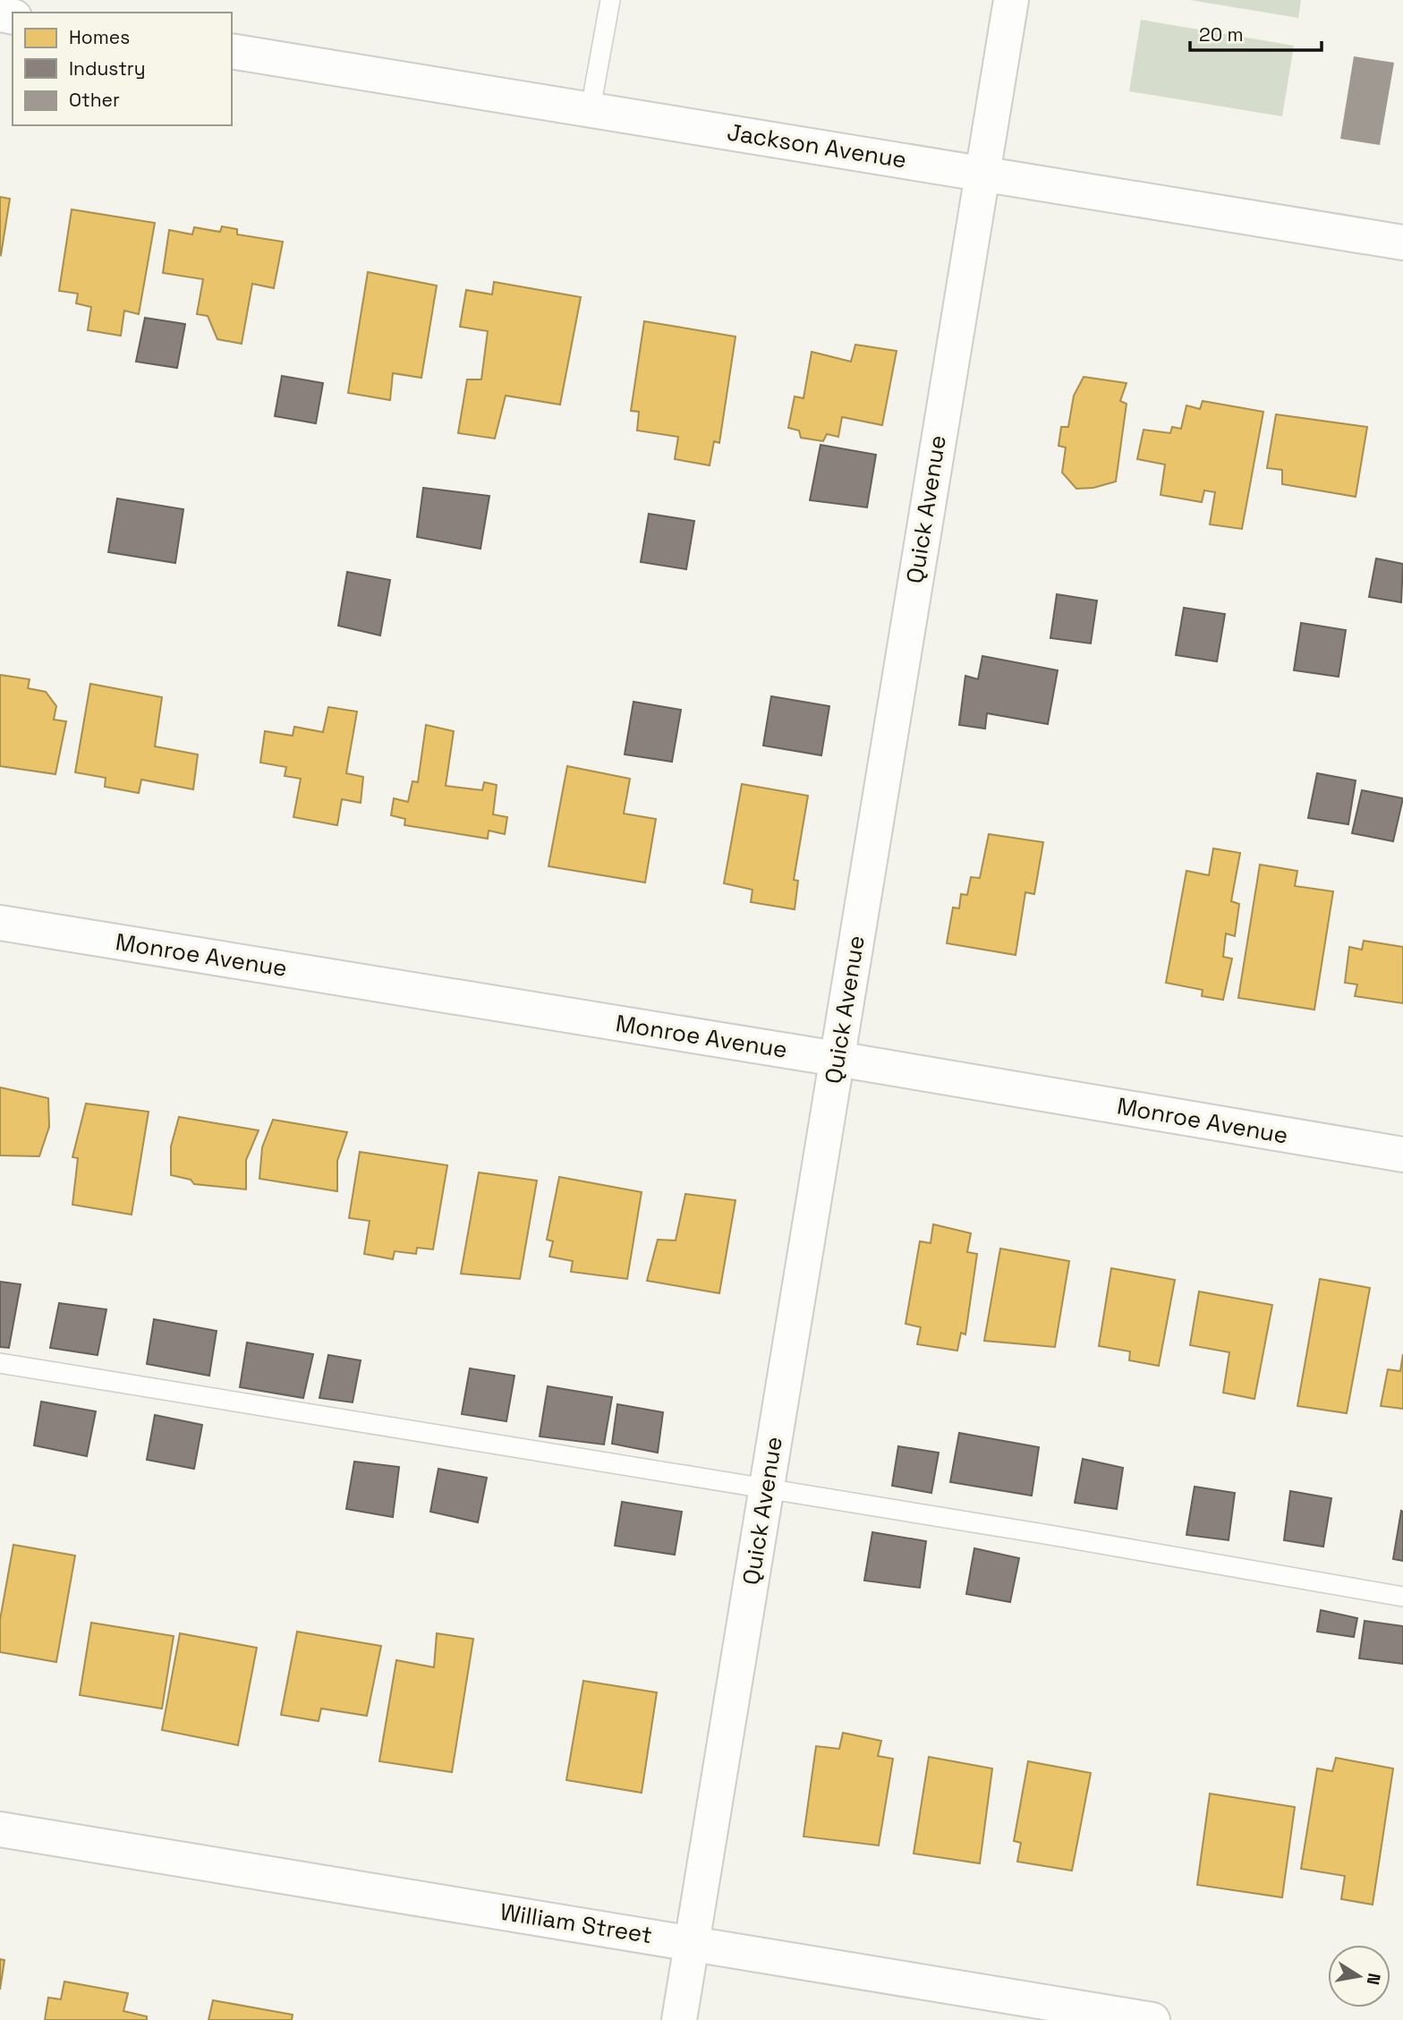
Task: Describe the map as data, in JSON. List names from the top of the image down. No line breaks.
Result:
{"streets":{"street":["Jackson Avenue","Quick Avenue","Monroe Avenue","William Street"]},"crossings":[["Jackson Avenue","Quick Avenue"],["Quick Avenue","Monroe Avenue"],["Quick Avenue","William Street"]],"legend":["Homes","Industry","Other"],"scale_bar":"20 m","north":"right"}
